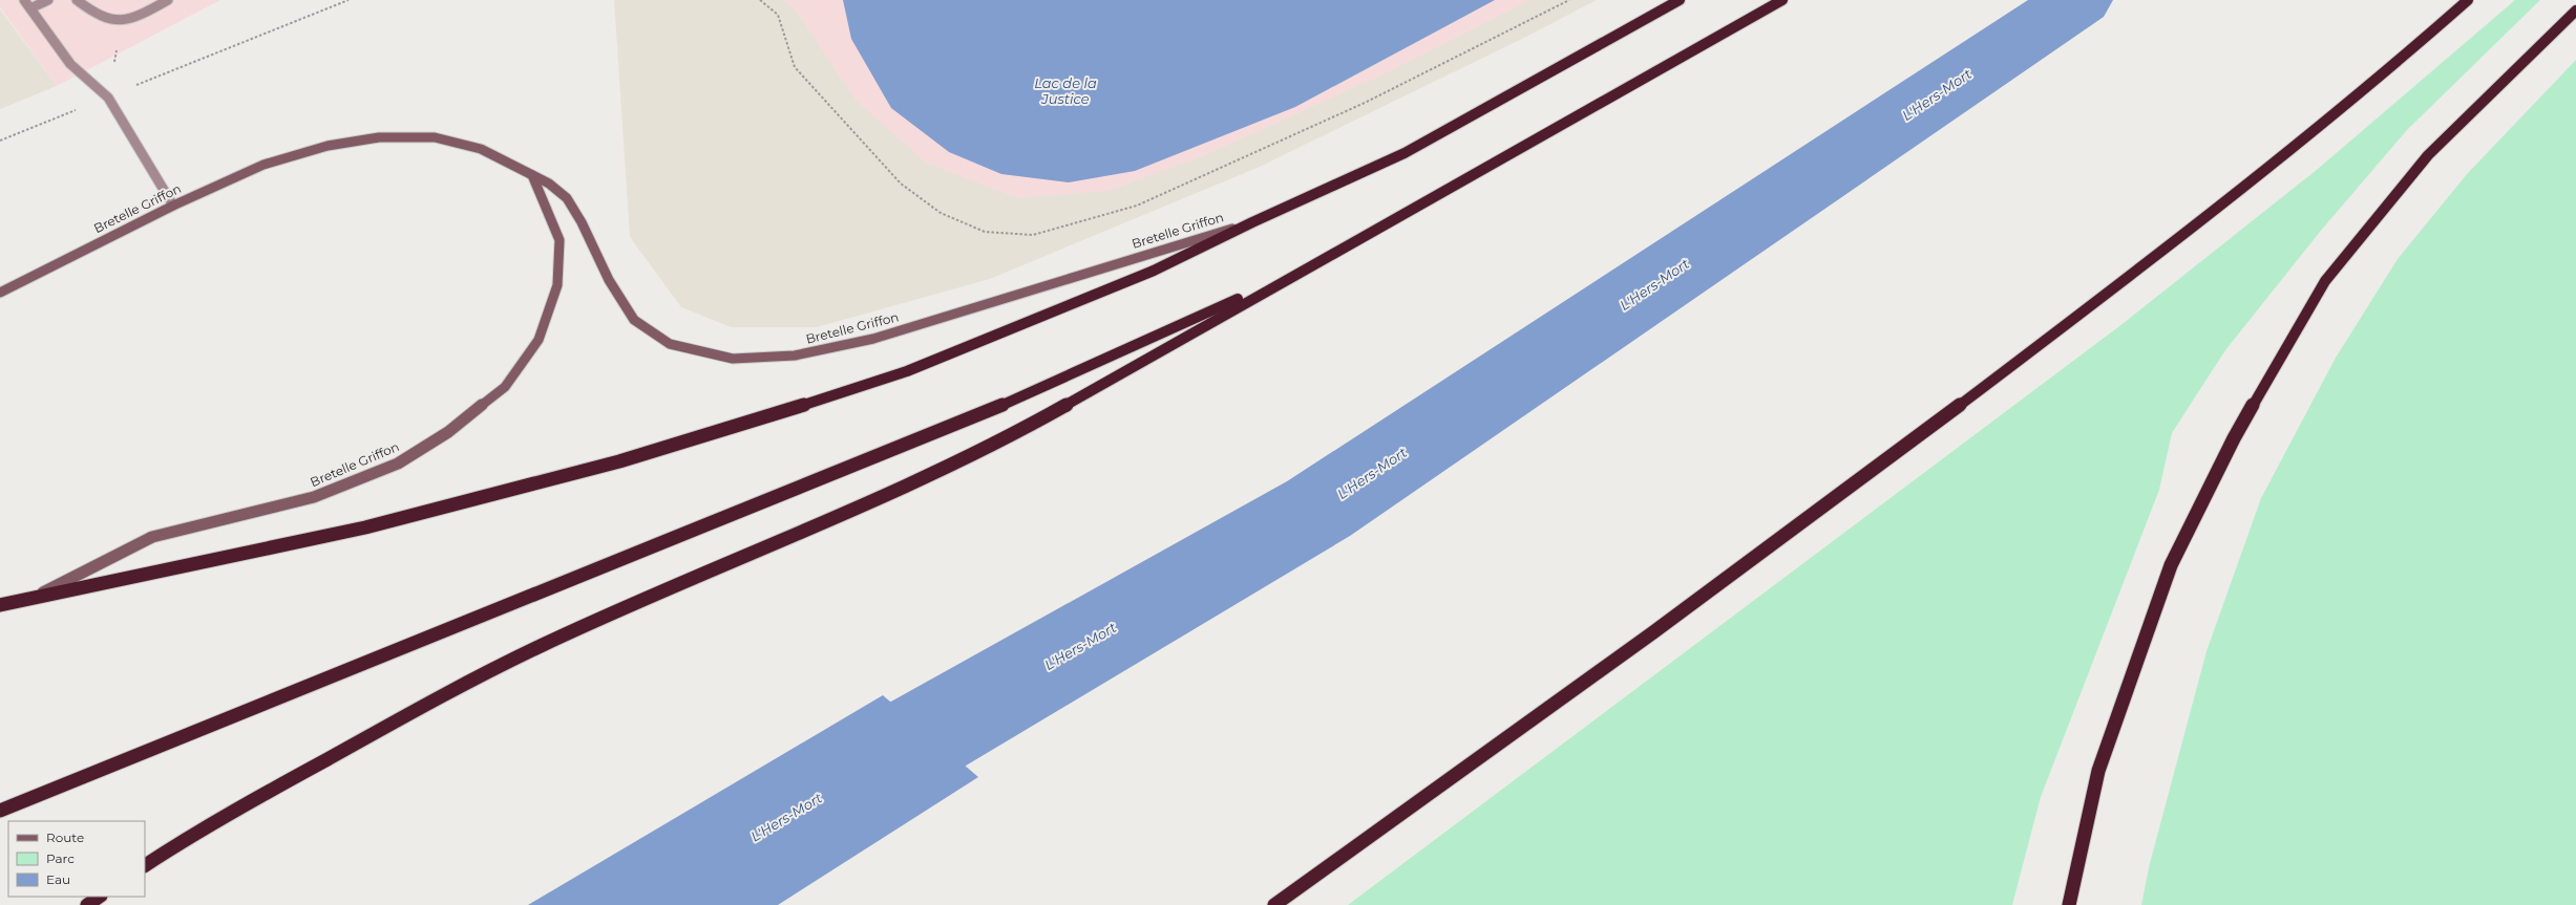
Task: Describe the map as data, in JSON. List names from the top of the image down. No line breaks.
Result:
{"streets":{"main road":["Bretelle Griffon"]},"water":["Lac de la Justice","L'Hers-Mort"],"legend":["Route","Parc","Eau"]}
